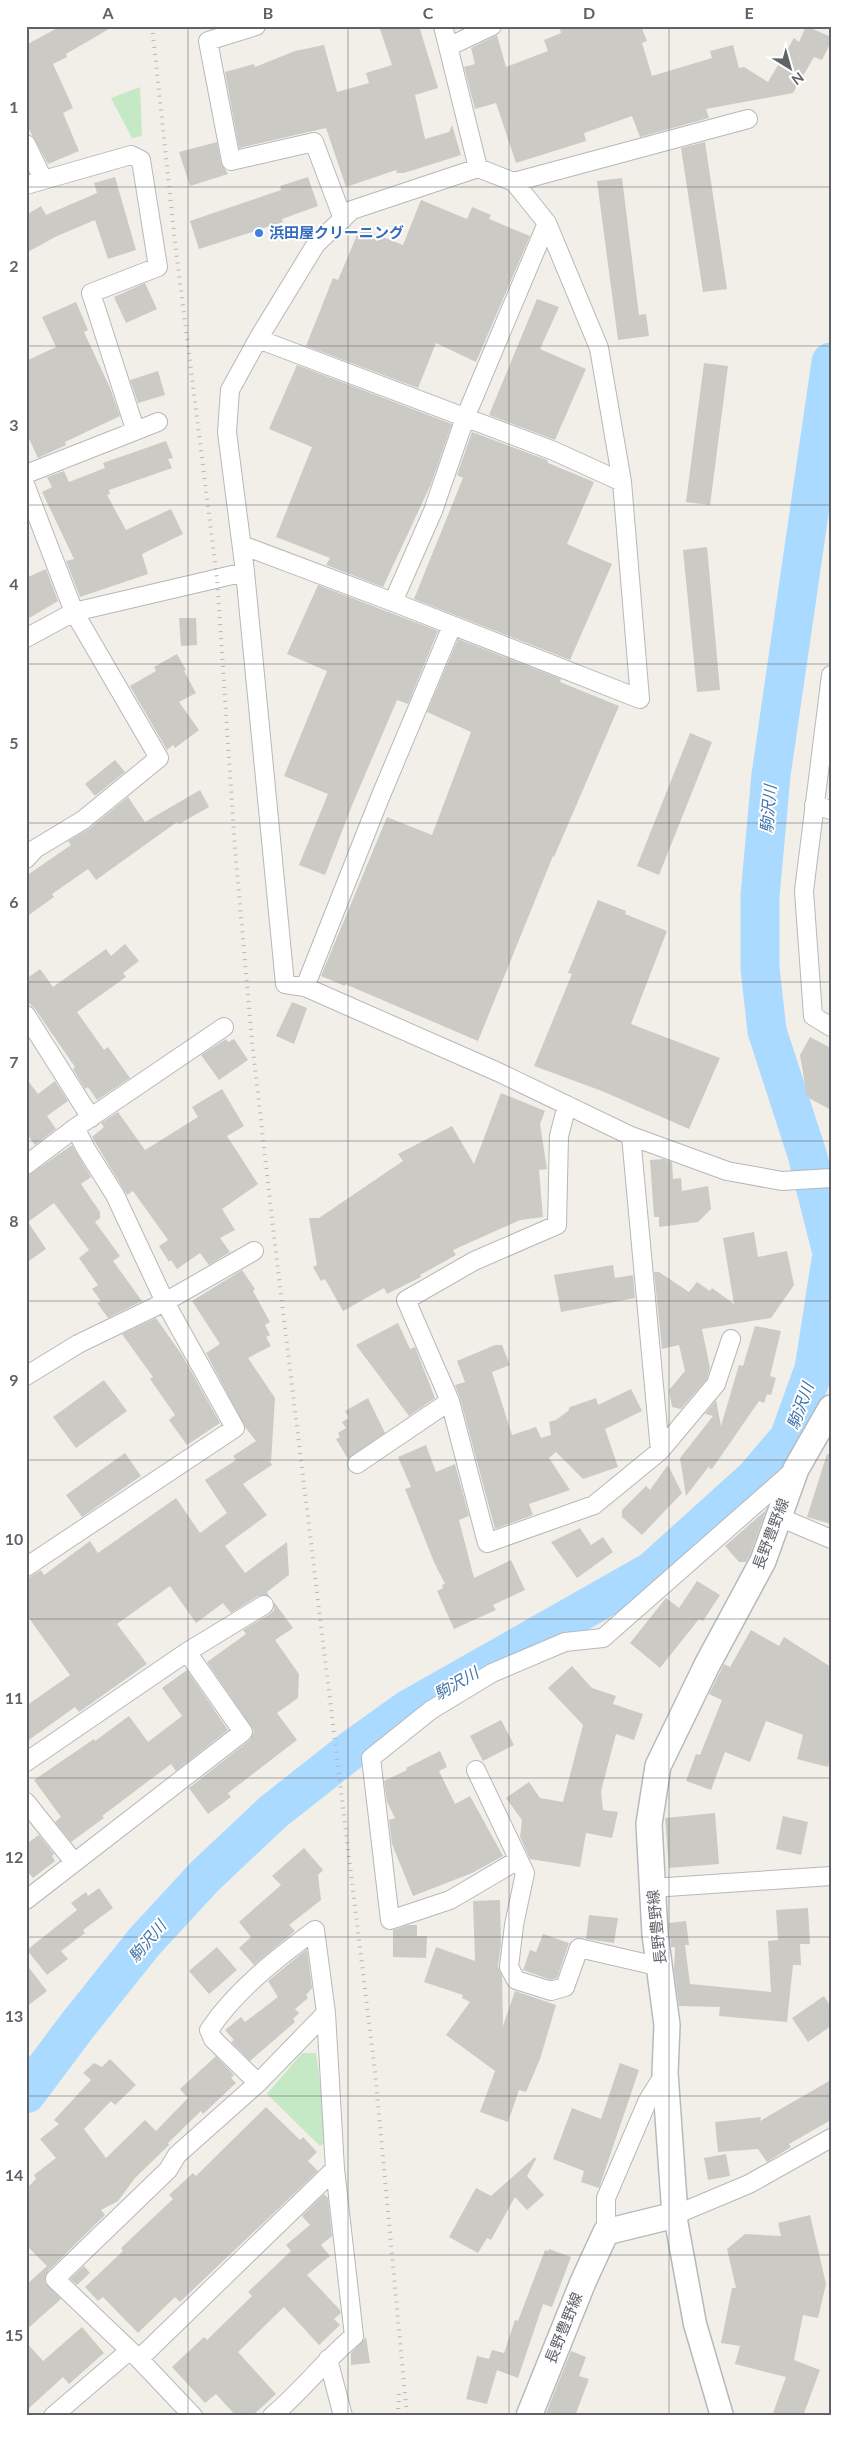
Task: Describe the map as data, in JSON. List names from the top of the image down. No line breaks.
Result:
{"streets":{"main road":["長野豊野線"]},"water":["駒沢川"],"places":["浜田屋クリーニング"],"north":"bottom right","grid":{"columns":["A","B","C","D","E"],"rows":["1","2","3","4","5","6","7","8","9","10","11","12","13","14","15"]}}
